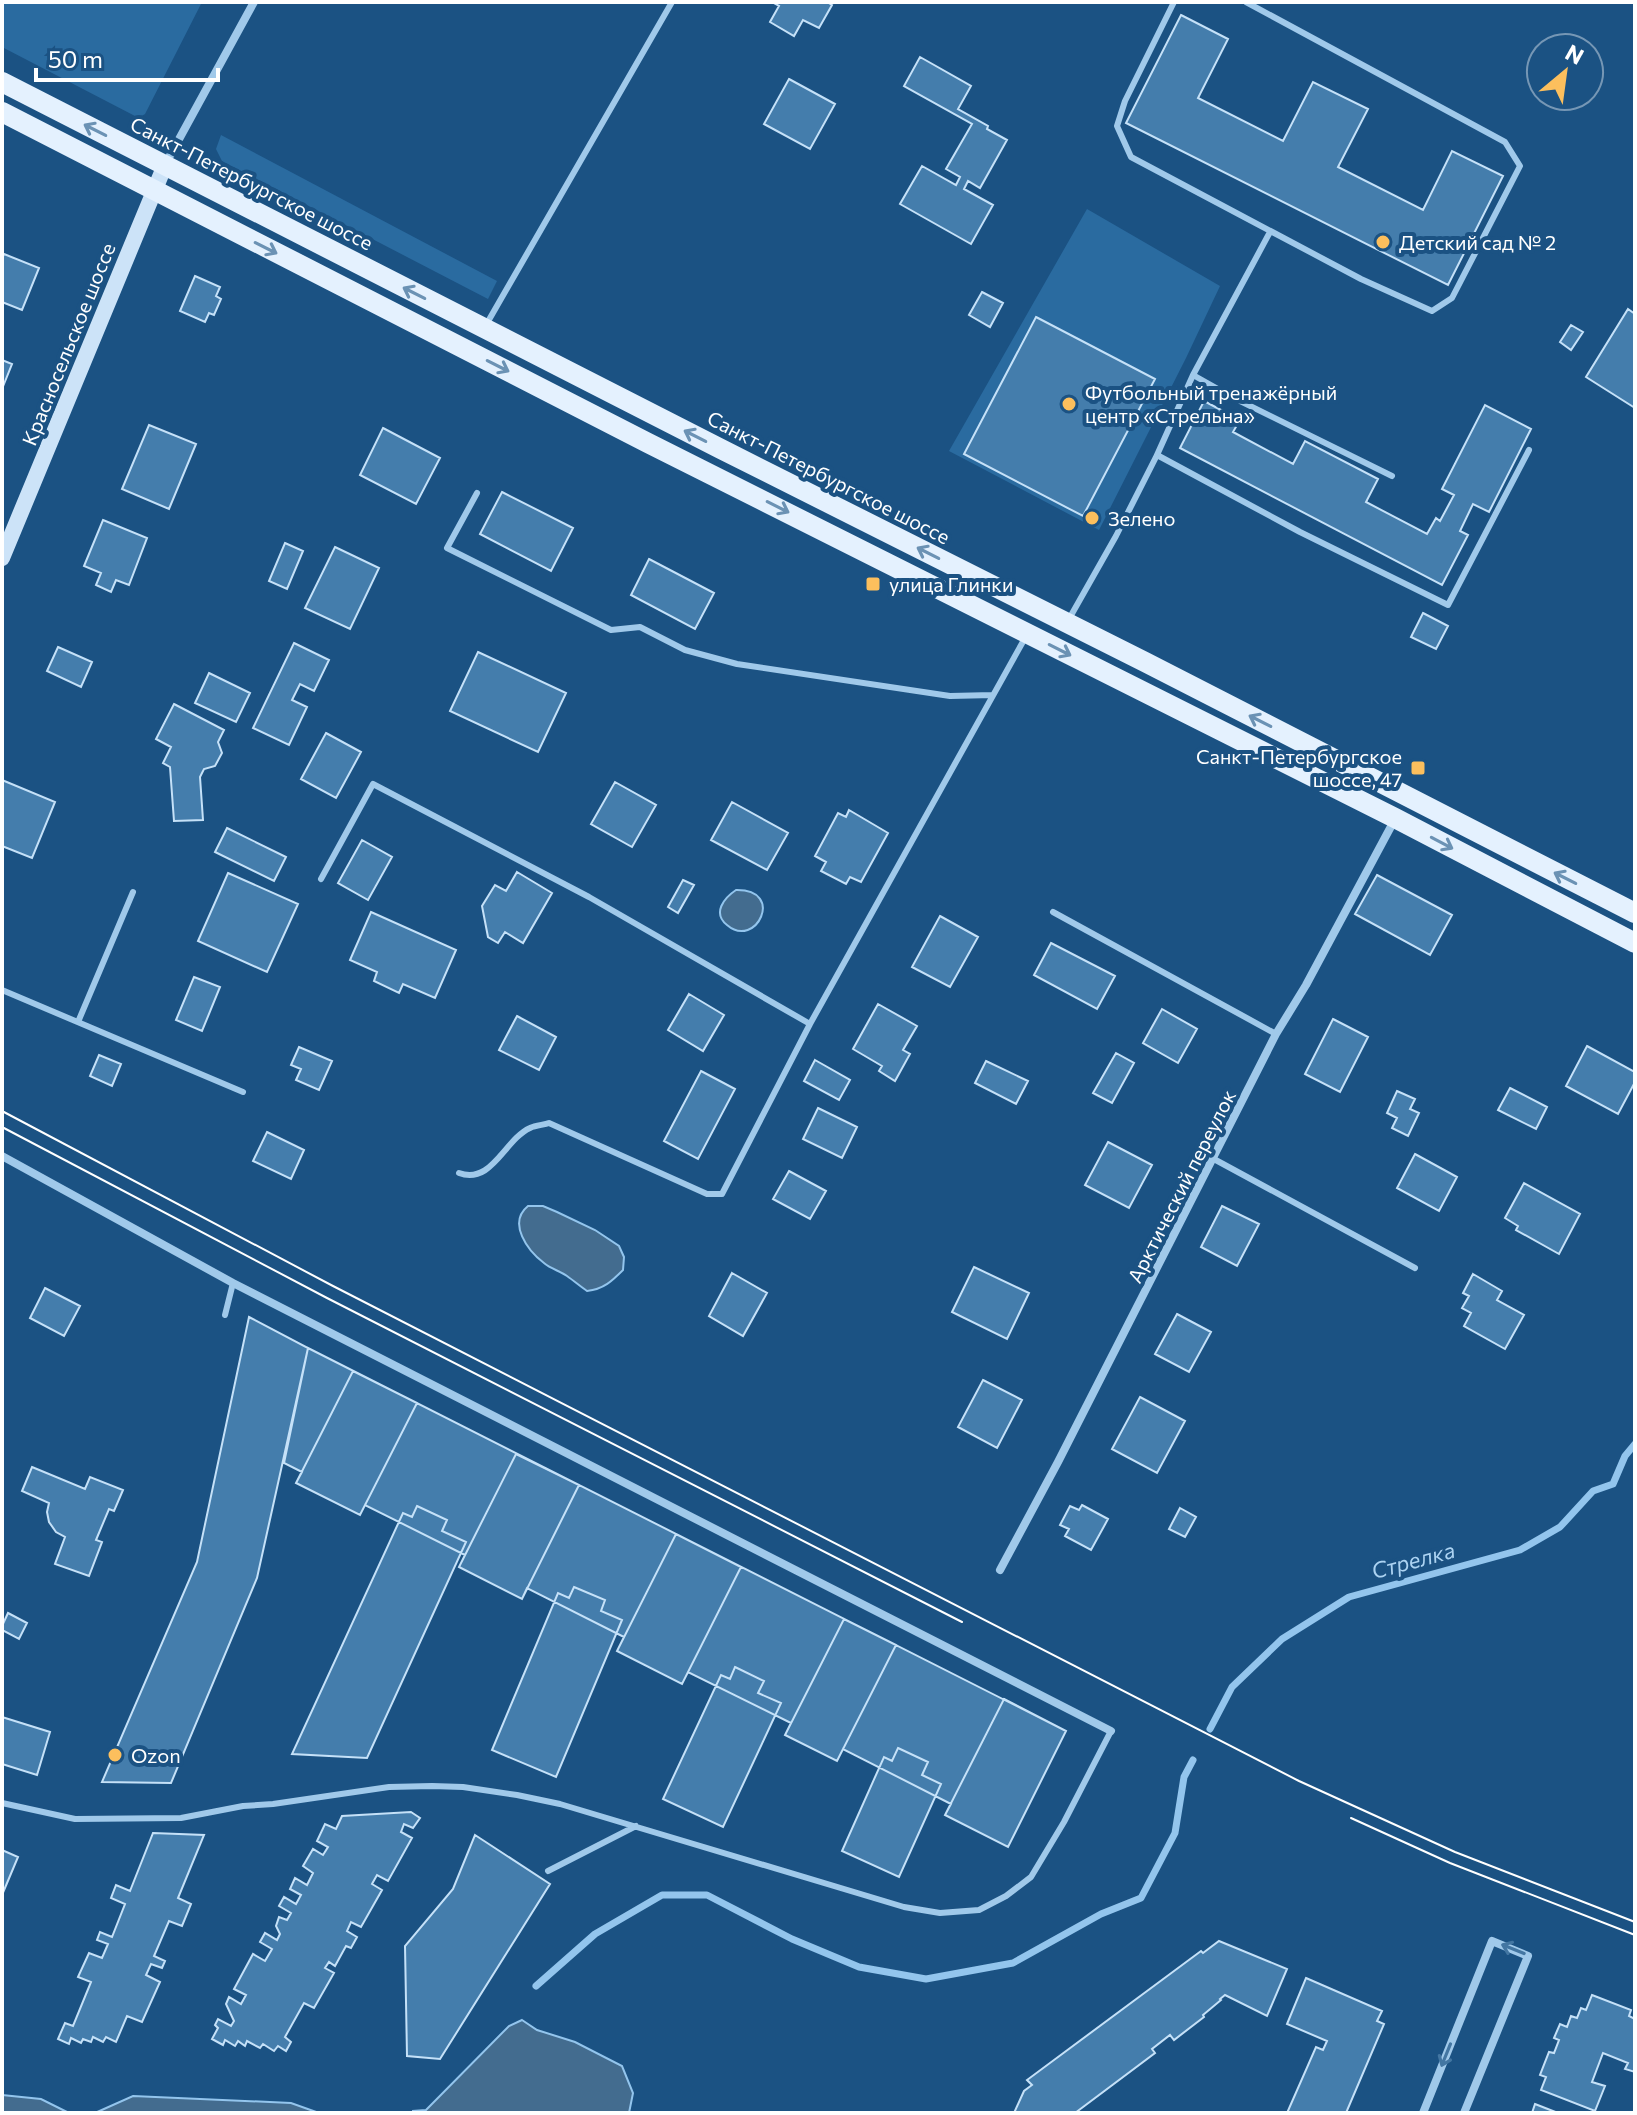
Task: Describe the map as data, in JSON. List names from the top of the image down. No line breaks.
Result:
{"streets":{"main road":["Санкт-Петербургское шоссе","Красносельское шоссе"],"street":["Арктический переулок"]},"crossings":[["Санкт-Петербургское шоссе","Красносельское шоссе"]],"water":["Стрелка"],"places":{"other":["Детский сад № 2","Футбольный тренажёрный центр «Стрельна»","Зелено","Ozon"],"transit":["улица Глинки","Санкт-Петербургское шоссе, 47"]},"scale_bar":"50 m","north":"top right"}
